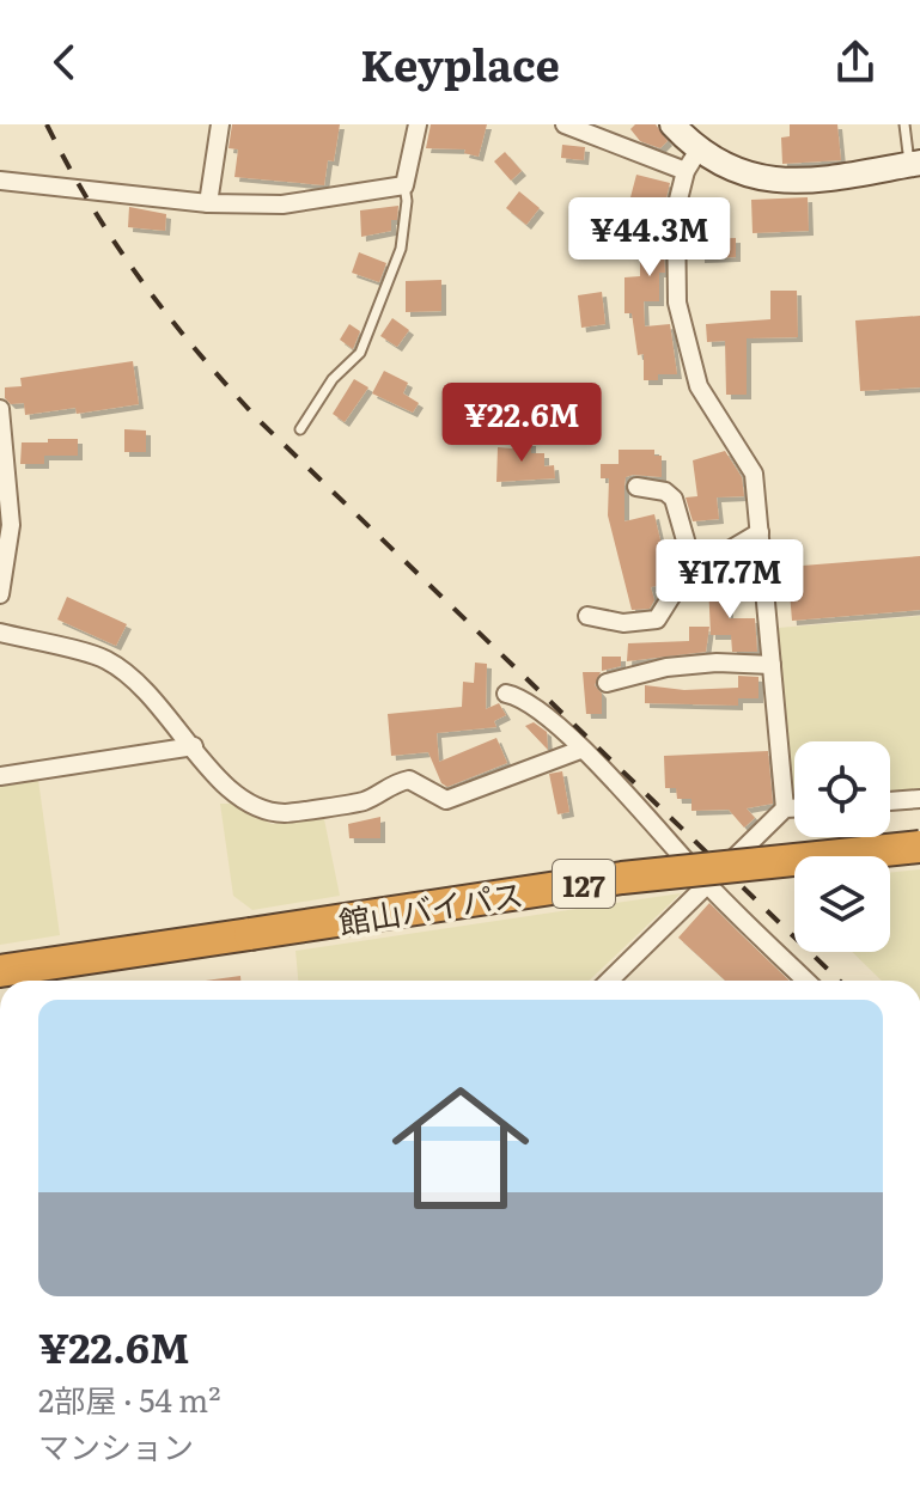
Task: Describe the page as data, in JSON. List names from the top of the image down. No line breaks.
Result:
{"streets":{"highway":["127","館山バイパス"]},"page":{"header":"Keyplace","price":["¥44.3M","¥22.6M","¥17.7M"],"list":[{"name":"¥22.6M","note":"2部屋 · 54 m² · マンション"}]}}
